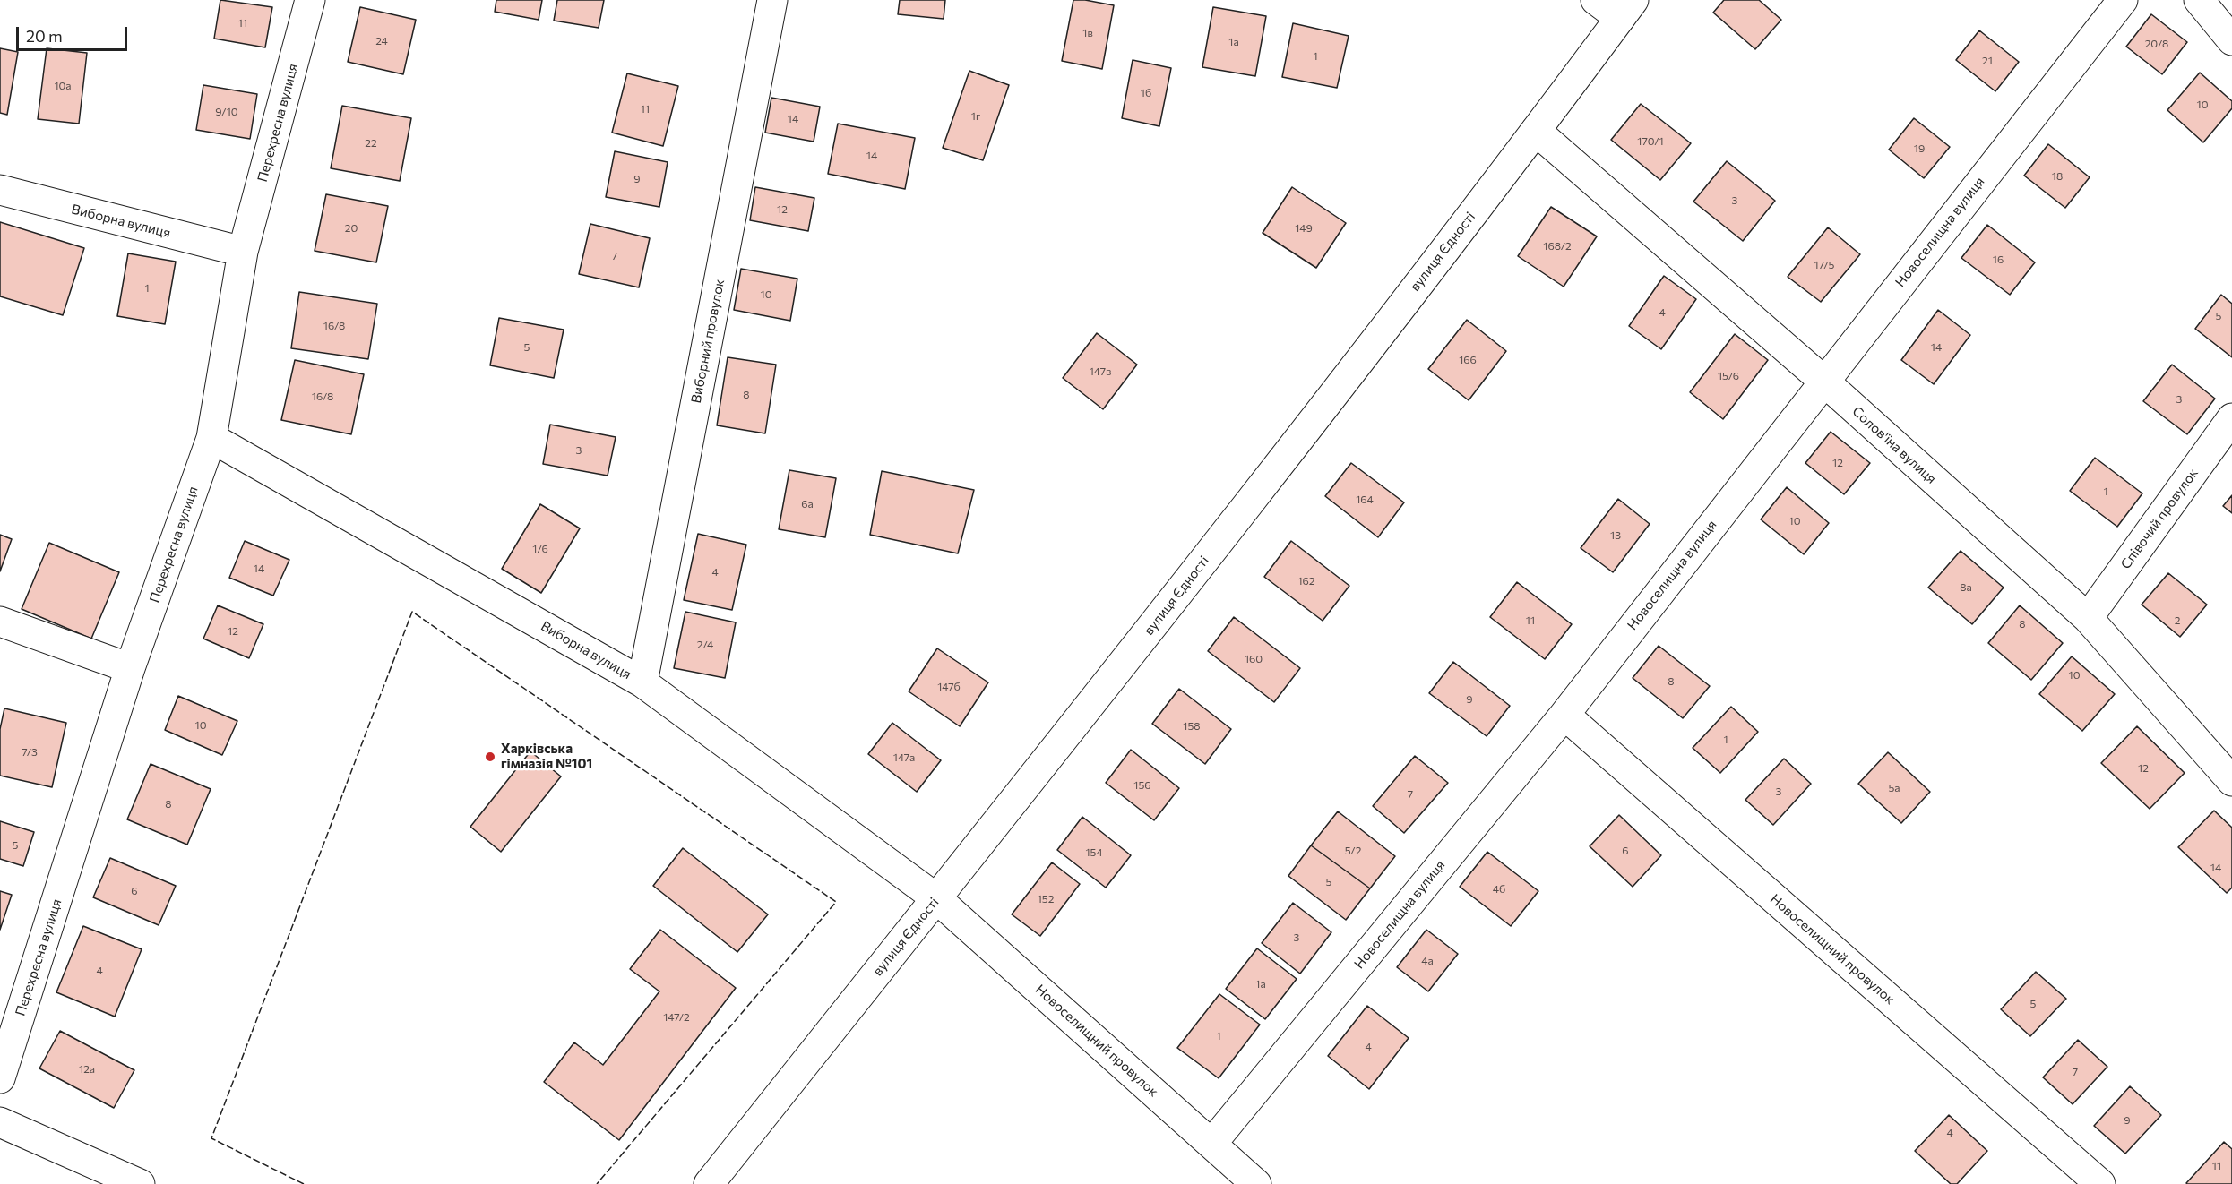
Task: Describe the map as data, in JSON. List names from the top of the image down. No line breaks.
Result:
{"streets":{"street":["Перехресна вулиця","Виборна вулиця","Новоселищна вулиця","вулиця Єдності","Виборний провулок","Солов'їна вулиця","Співочий провулок","Новоселищний провулок"]},"crossings":[["Перехресна вулиця","Виборна вулиця"],["Виборна вулиця","вулиця Єдності"],["Виборна вулиця","Виборний провулок"],["Виборна вулиця","Новоселищний провулок"],["Новоселищна вулиця","Солов'їна вулиця"],["Новоселищна вулиця","Новоселищний провулок"],["вулиця Єдності","Солов'їна вулиця"],["вулиця Єдності","Новоселищний провулок"],["Солов'їна вулиця","Співочий провулок"]],"places":["Харківська гімназія №101"],"house_numbers":["11","1в","24","1а","20/8","1","21","10а","1б","10","11","9/10","1г","14","170/1","22","19","14","18","9","3","12","20","149","168/2","7","16","17/5","1","10","4","5","16/8","5","14","166","147в","15/6","8","16/8","3","3","12","1","164","6а","10","13","1/6","14","4","162","8а","11","2","8","12","2/4","160","10","8","147б","9","10","158","1","7/3","147а","12","156","5а","3","7","8","5","5/2","6","154","14","5","4б","6","152","3","4а","4","1а","5","147/2","1","4","12а","7","9","4","11"],"scale_bar":"20 m"}
